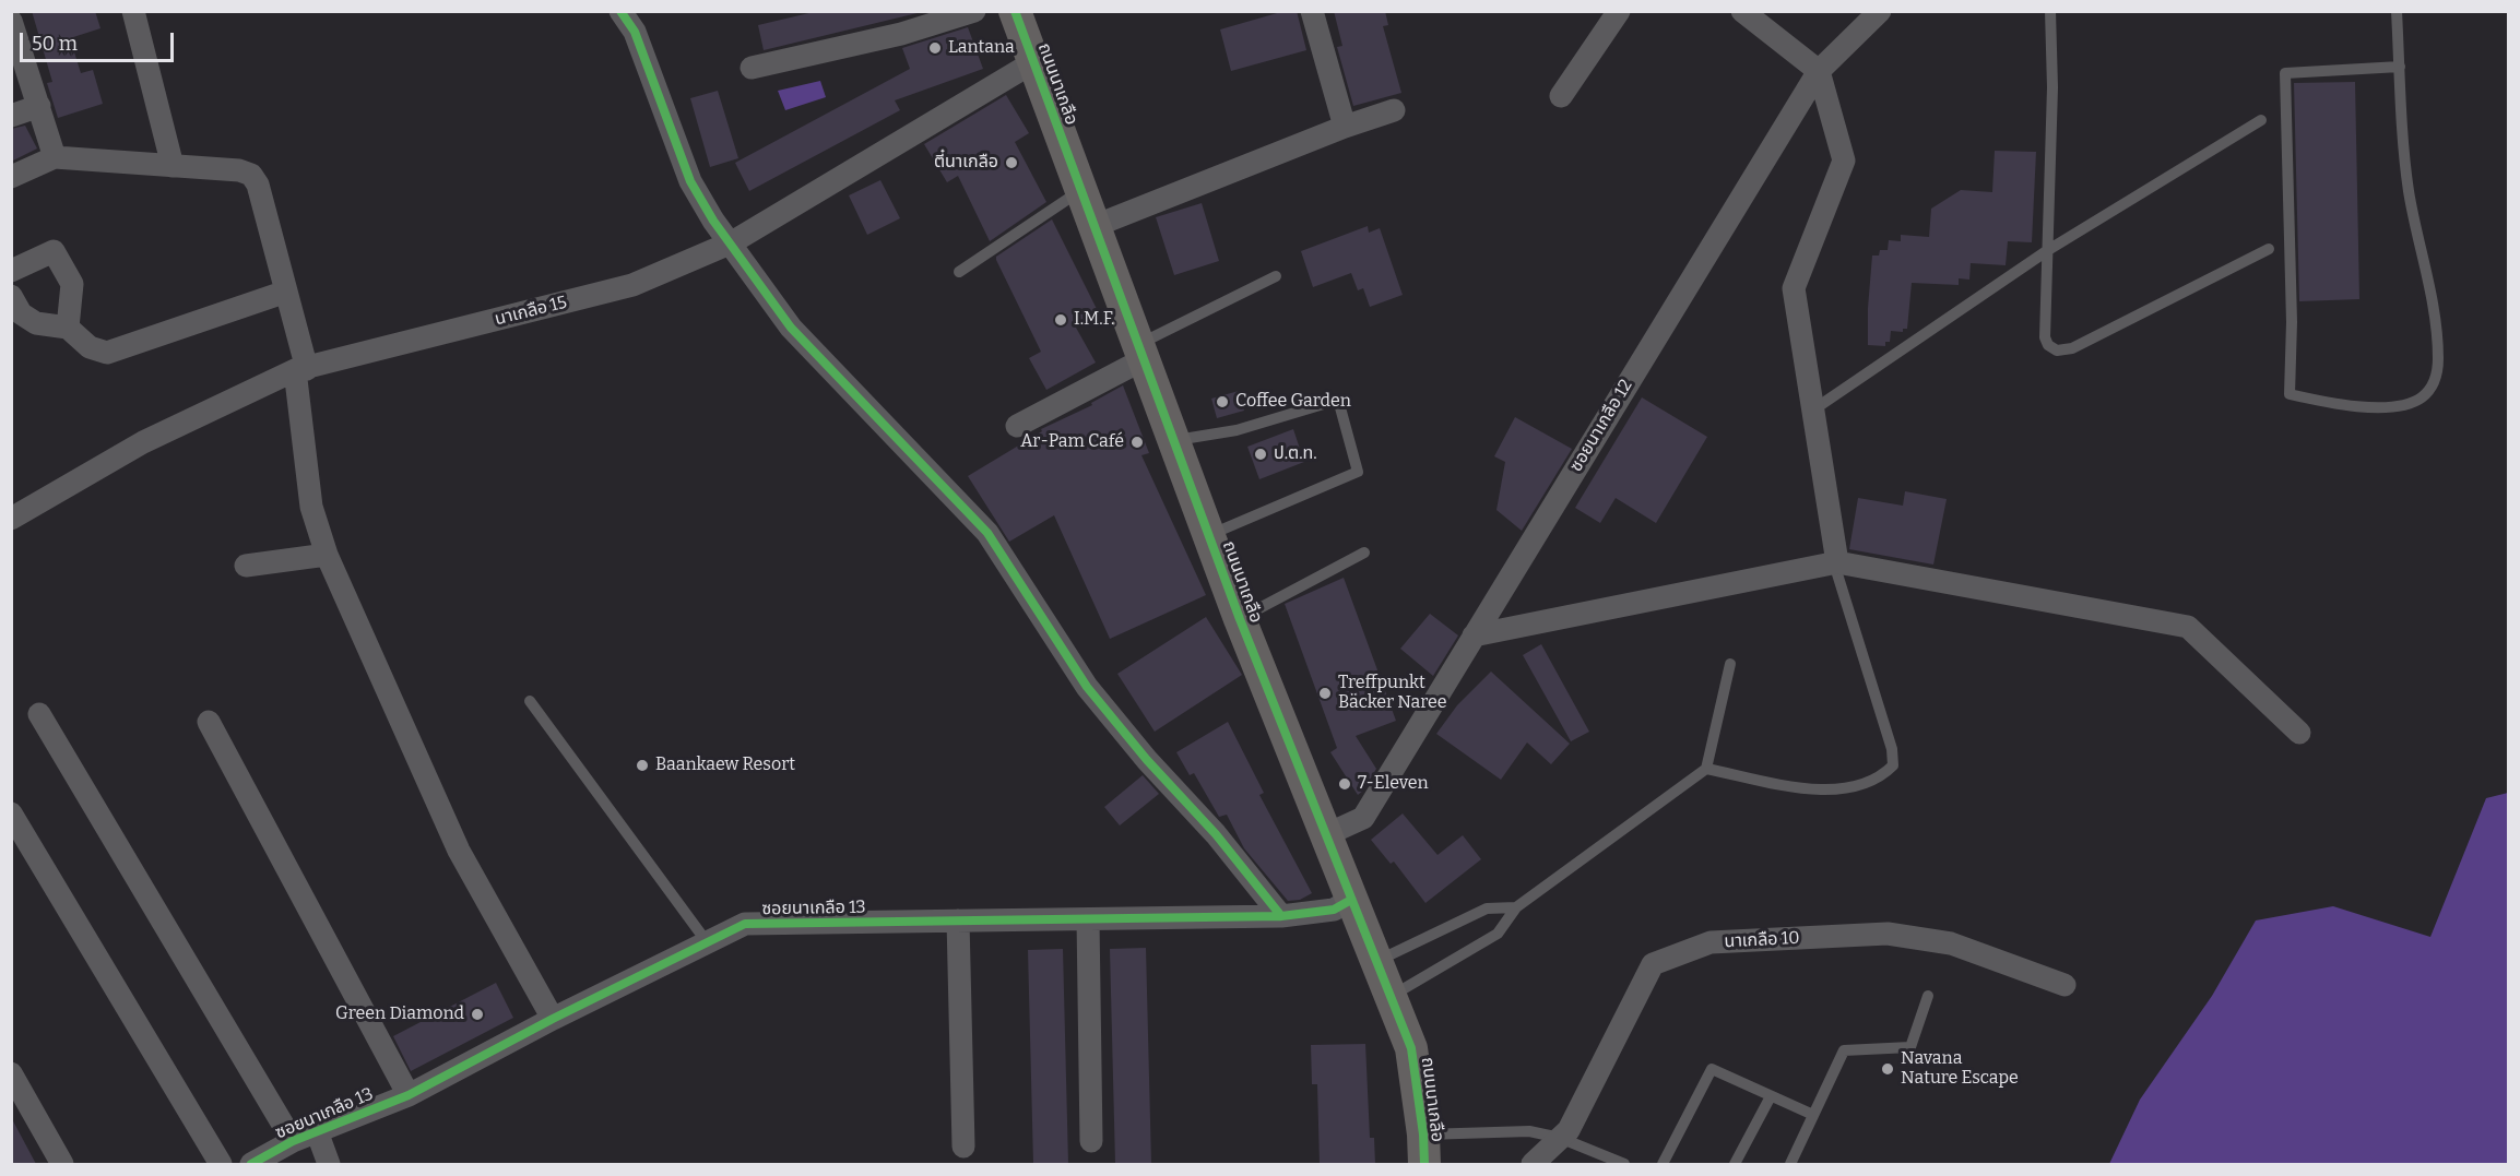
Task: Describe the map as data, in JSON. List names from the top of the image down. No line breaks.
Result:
{"streets":{"street":["ถนนนาเกลือ","นาเกลือ 15","ซอยนาเกลือ 12","ซอยนาเกลือ 13","นาเกลือ 10"]},"crossings":[["ถนนนาเกลือ","นาเกลือ 15"],["ถนนนาเกลือ","ซอยนาเกลือ 12"],["ถนนนาเกลือ","ซอยนาเกลือ 13"]],"places":["Lantana","ตี๋นาเกลือ","I.M.F.","Coffee Garden","Ar-Pam Café","ป.ต.ท.","Treffpunkt Bäcker Naree","Baankaew Resort","7-Eleven","Green Diamond","Navana Nature Escape"],"scale_bar":"50 m"}
